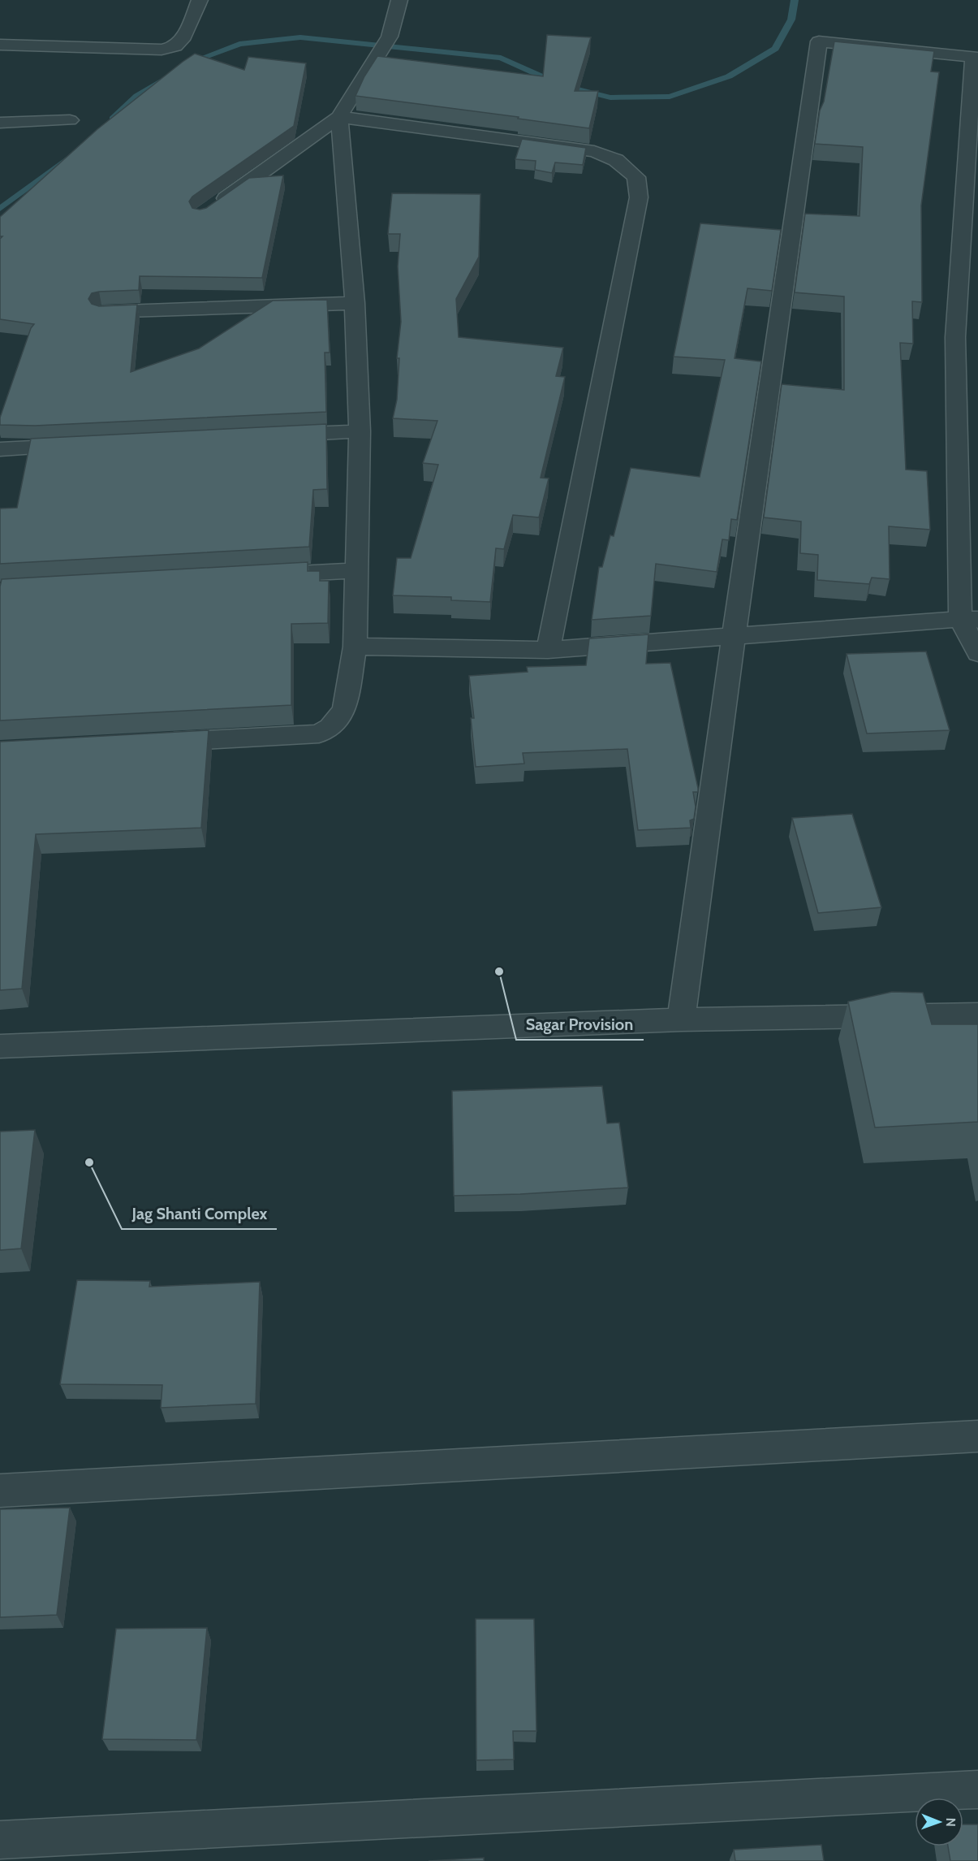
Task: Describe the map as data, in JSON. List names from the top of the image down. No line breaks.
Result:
{"places":["Sagar Provision","Jag Shanti Complex"],"north":"right"}
